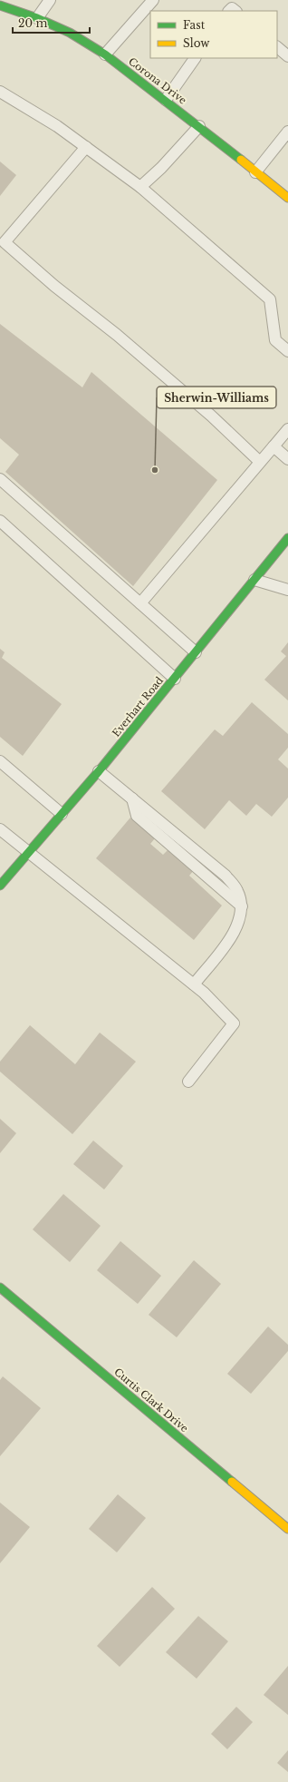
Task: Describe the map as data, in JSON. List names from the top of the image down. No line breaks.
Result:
{"streets":{"street":["Corona Drive","Everhart Road","Curtis Clark Drive"]},"places":["Sherwin-Williams"],"legend":["Fast","Slow"],"scale_bar":"20 m"}
